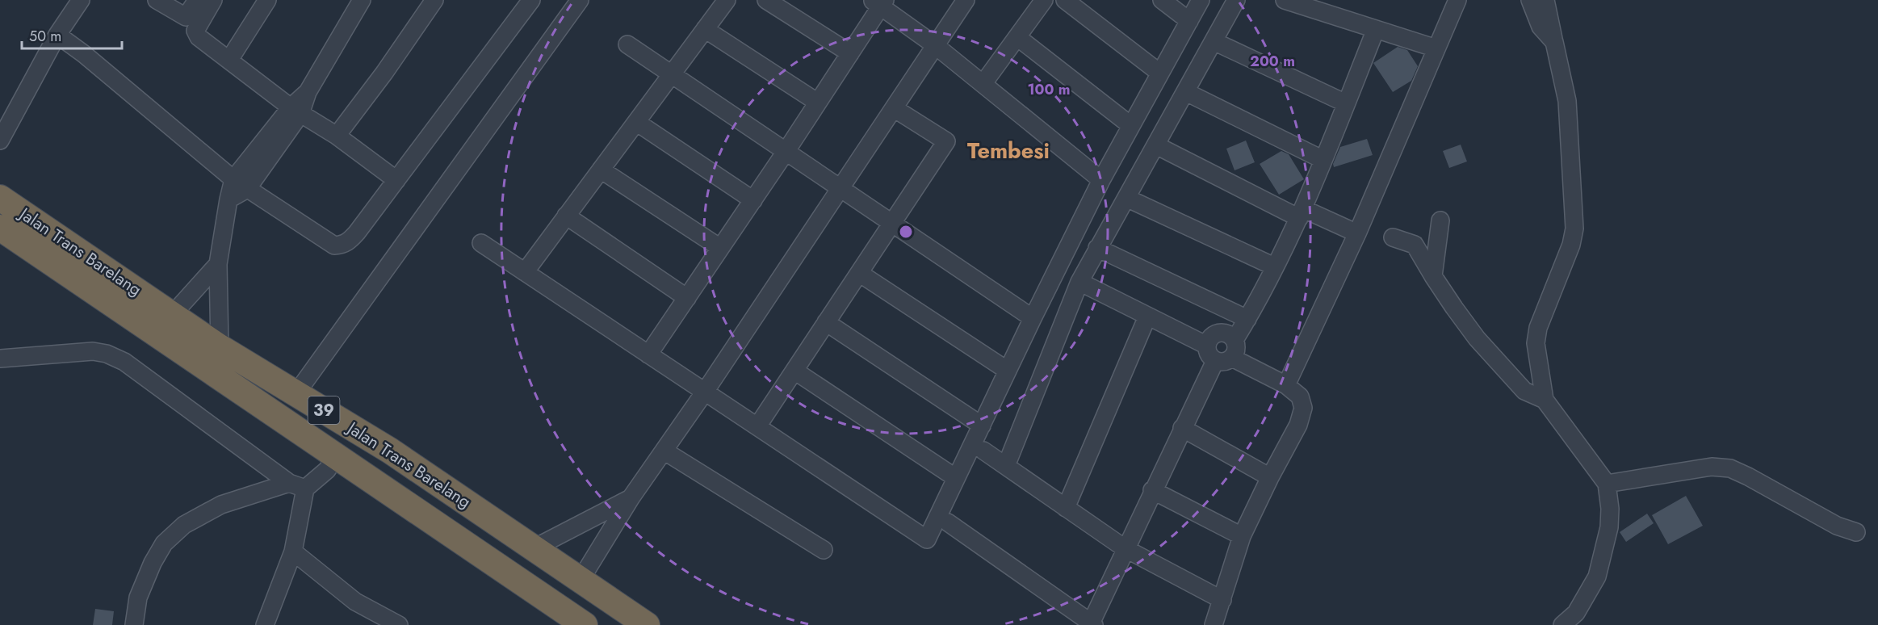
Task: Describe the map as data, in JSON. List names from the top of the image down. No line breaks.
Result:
{"streets":{"highway":["Jalan Trans Barelang","39"]},"districts":["Tembesi"],"scale_bar":"50 m","rings":["200 m","100 m"]}
